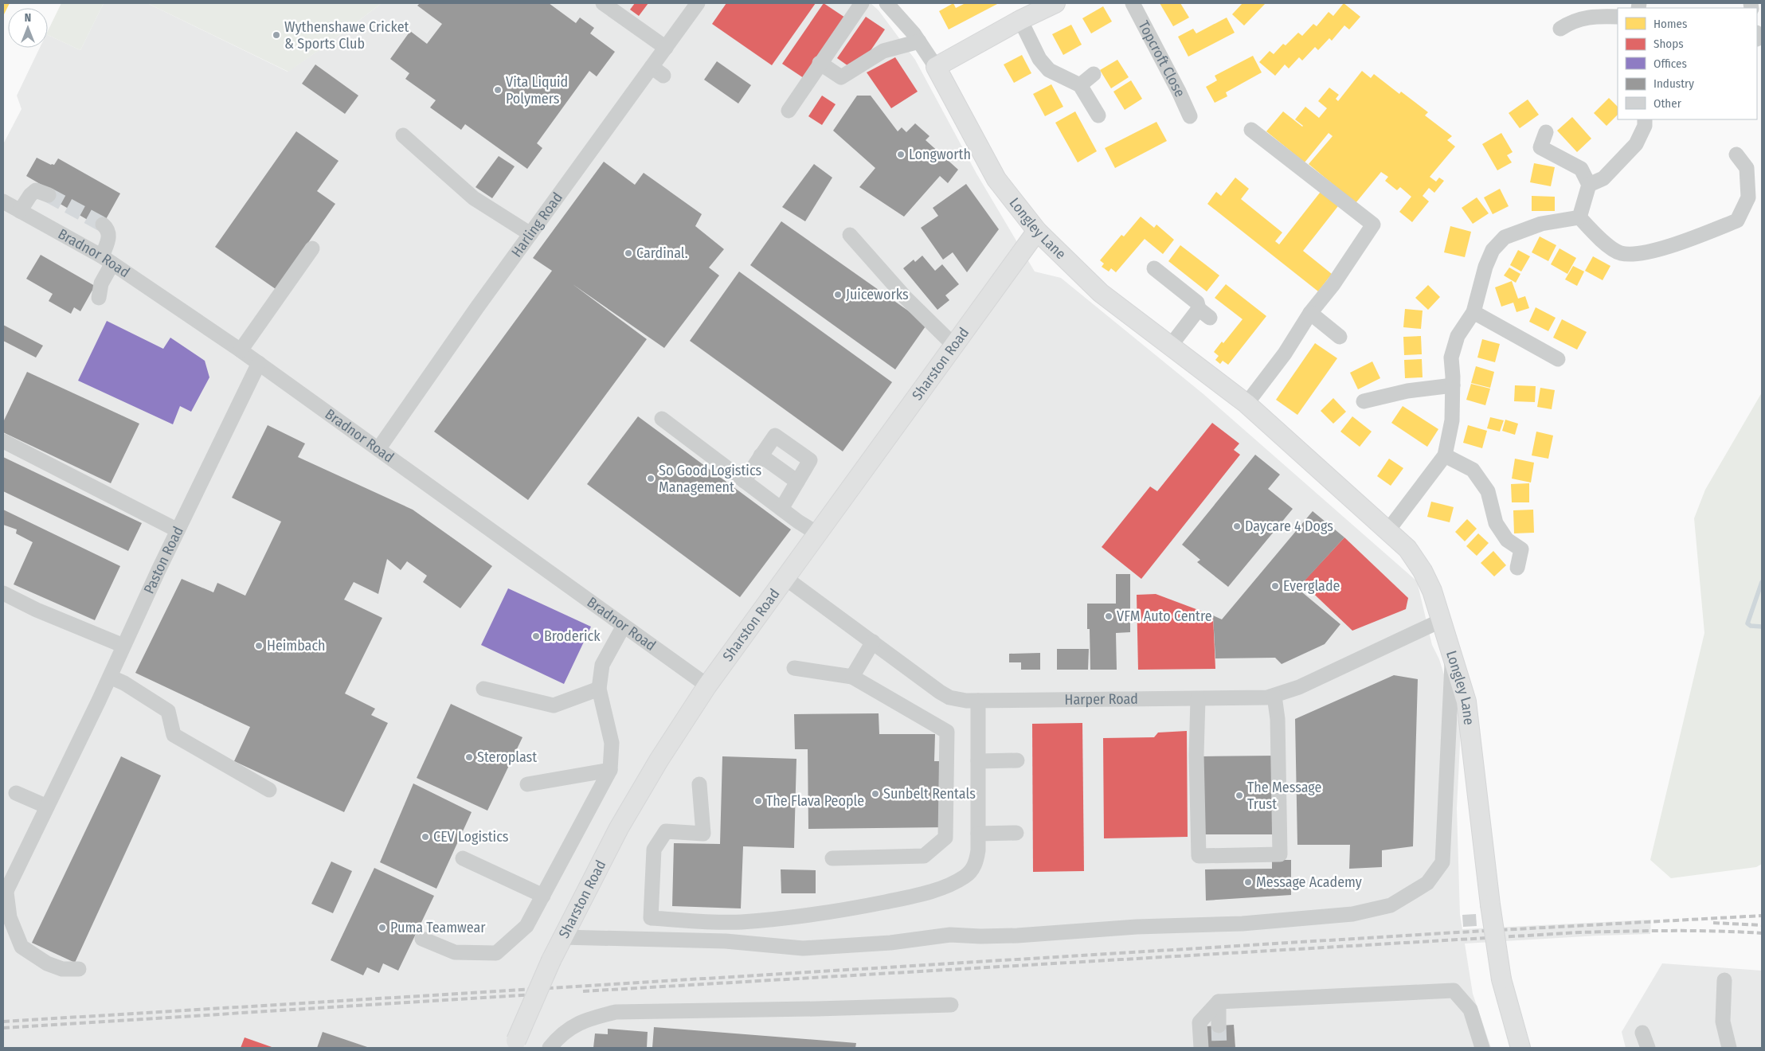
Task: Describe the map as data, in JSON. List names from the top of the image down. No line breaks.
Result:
{"streets":{"main road":["Longley Lane","Sharston Road"],"street":["Topcroft Close","Harling Road","Bradnor Road","Paston Road","Harper Road"]},"crossings":[["Harling Road","Bradnor Road"],["Longley Lane","Sharston Road"],["Longley Lane","Harper Road"],["Bradnor Road","Sharston Road"],["Bradnor Road","Paston Road"],["Sharston Road","Harper Road"]],"places":["Wythenshawe Cricket & Sports Club","Vita Liquid Polymers","Longworth","Cardinal.","Juiceworks","So Good Logistics Management","Daycare 4 Dogs","Everglade","VFM Auto Centre","Broderick","Heimbach","Steroplast","Sunbelt Rentals","The Message Trust","The Flava People","CEV Logistics","Message Academy","Puma Teamwear"],"legend":["Homes","Shops","Offices","Industry","Other"],"north":"top"}
